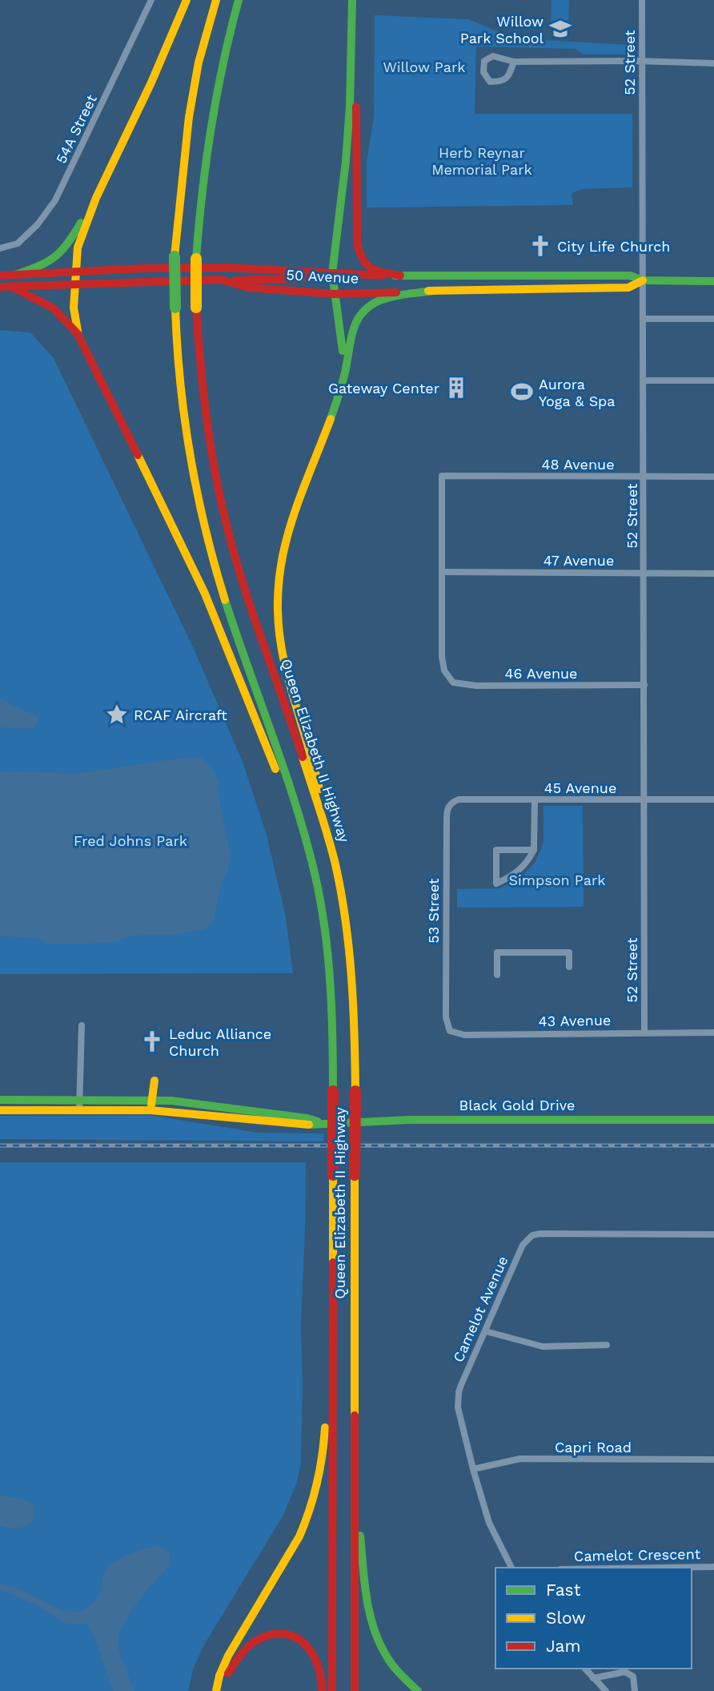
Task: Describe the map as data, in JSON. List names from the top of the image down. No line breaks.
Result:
{"streets":{"main road":["50 Avenue","Queen Elizabeth II Highway","Black Gold Drive"],"street":["52 Street","54A Street","48 Avenue","47 Avenue","46 Avenue","45 Avenue","53 Street","43 Avenue","Camelot Avenue","Capri Road","Camelot Crescent"]},"crossings":[["52 Street","50 Avenue"],["52 Street","48 Avenue"],["52 Street","47 Avenue"],["52 Street","46 Avenue"],["52 Street","45 Avenue"],["52 Street","43 Avenue"],["48 Avenue","47 Avenue"],["48 Avenue","46 Avenue"],["47 Avenue","46 Avenue"],["45 Avenue","53 Street"],["53 Street","43 Avenue"],["Camelot Avenue","Capri Road"]],"parks":["Willow Park","Herb Reynar Memorial Park","Fred Johns Park","Simpson Park"],"places":{"school or university":["Willow Park School"],"church":["City Life Church","Leduc Alliance Church"],"building":["Gateway Center"],"sports":["Aurora Yoga & Spa"],"place":["RCAF Aircraft"]},"legend":["Fast","Slow","Jam"]}
